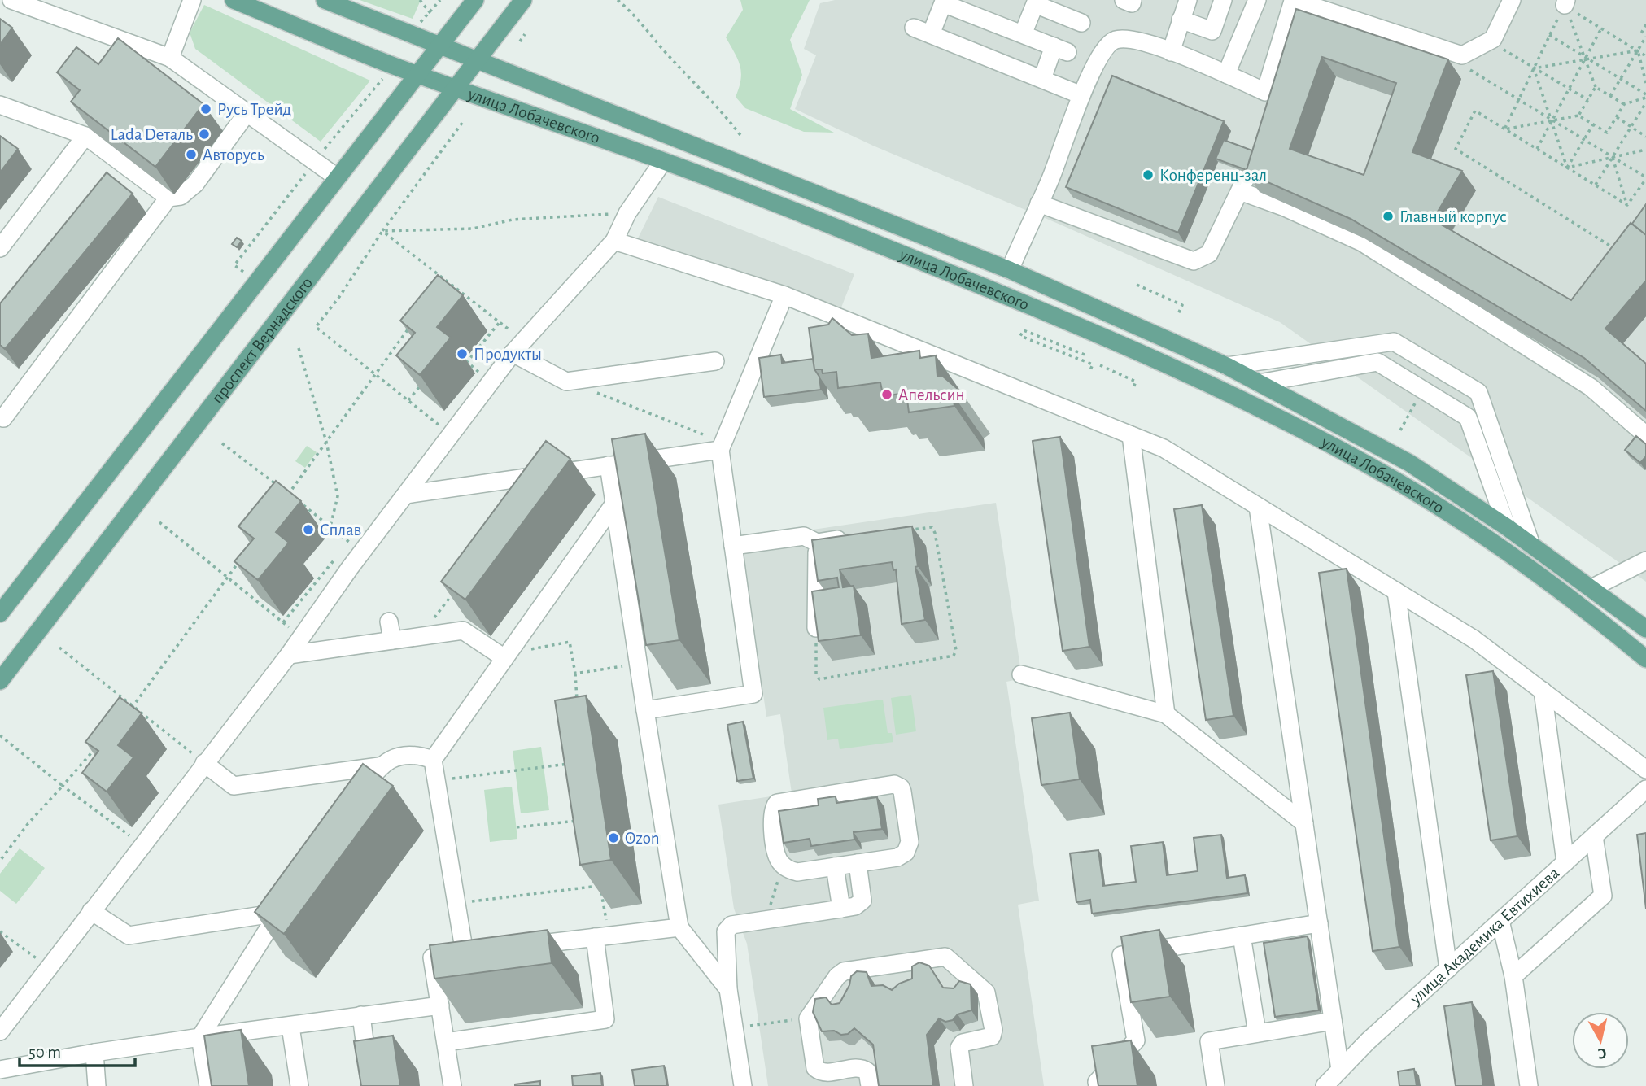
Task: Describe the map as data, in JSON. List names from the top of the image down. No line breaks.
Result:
{"streets":{"main road":["улица Лобачевского","проспект Вернадского"],"street":["улица Академика Евтихиева"]},"crossings":[["улица Лобачевского","проспект Вернадского"]],"places":["Русь Трейд","Lada Dеталь","Авторусь","Конференц-зал","Главный корпус","Продукты","Апельсин","Сплав","Ozon"],"scale_bar":"50 m","north":"bottom"}
